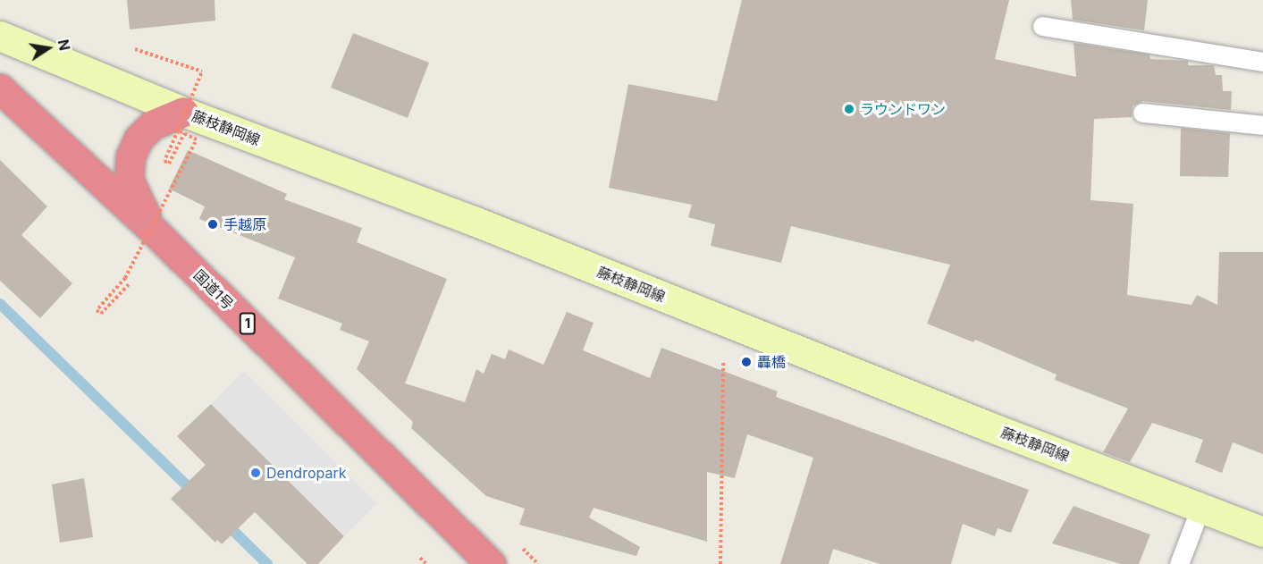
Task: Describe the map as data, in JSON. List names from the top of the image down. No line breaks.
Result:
{"streets":{"highway":["国道1号","1"],"main road":["藤枝静岡線"]},"places":["ラウンドワン","手越原","轟橋","Dendropark"],"north":"right"}
